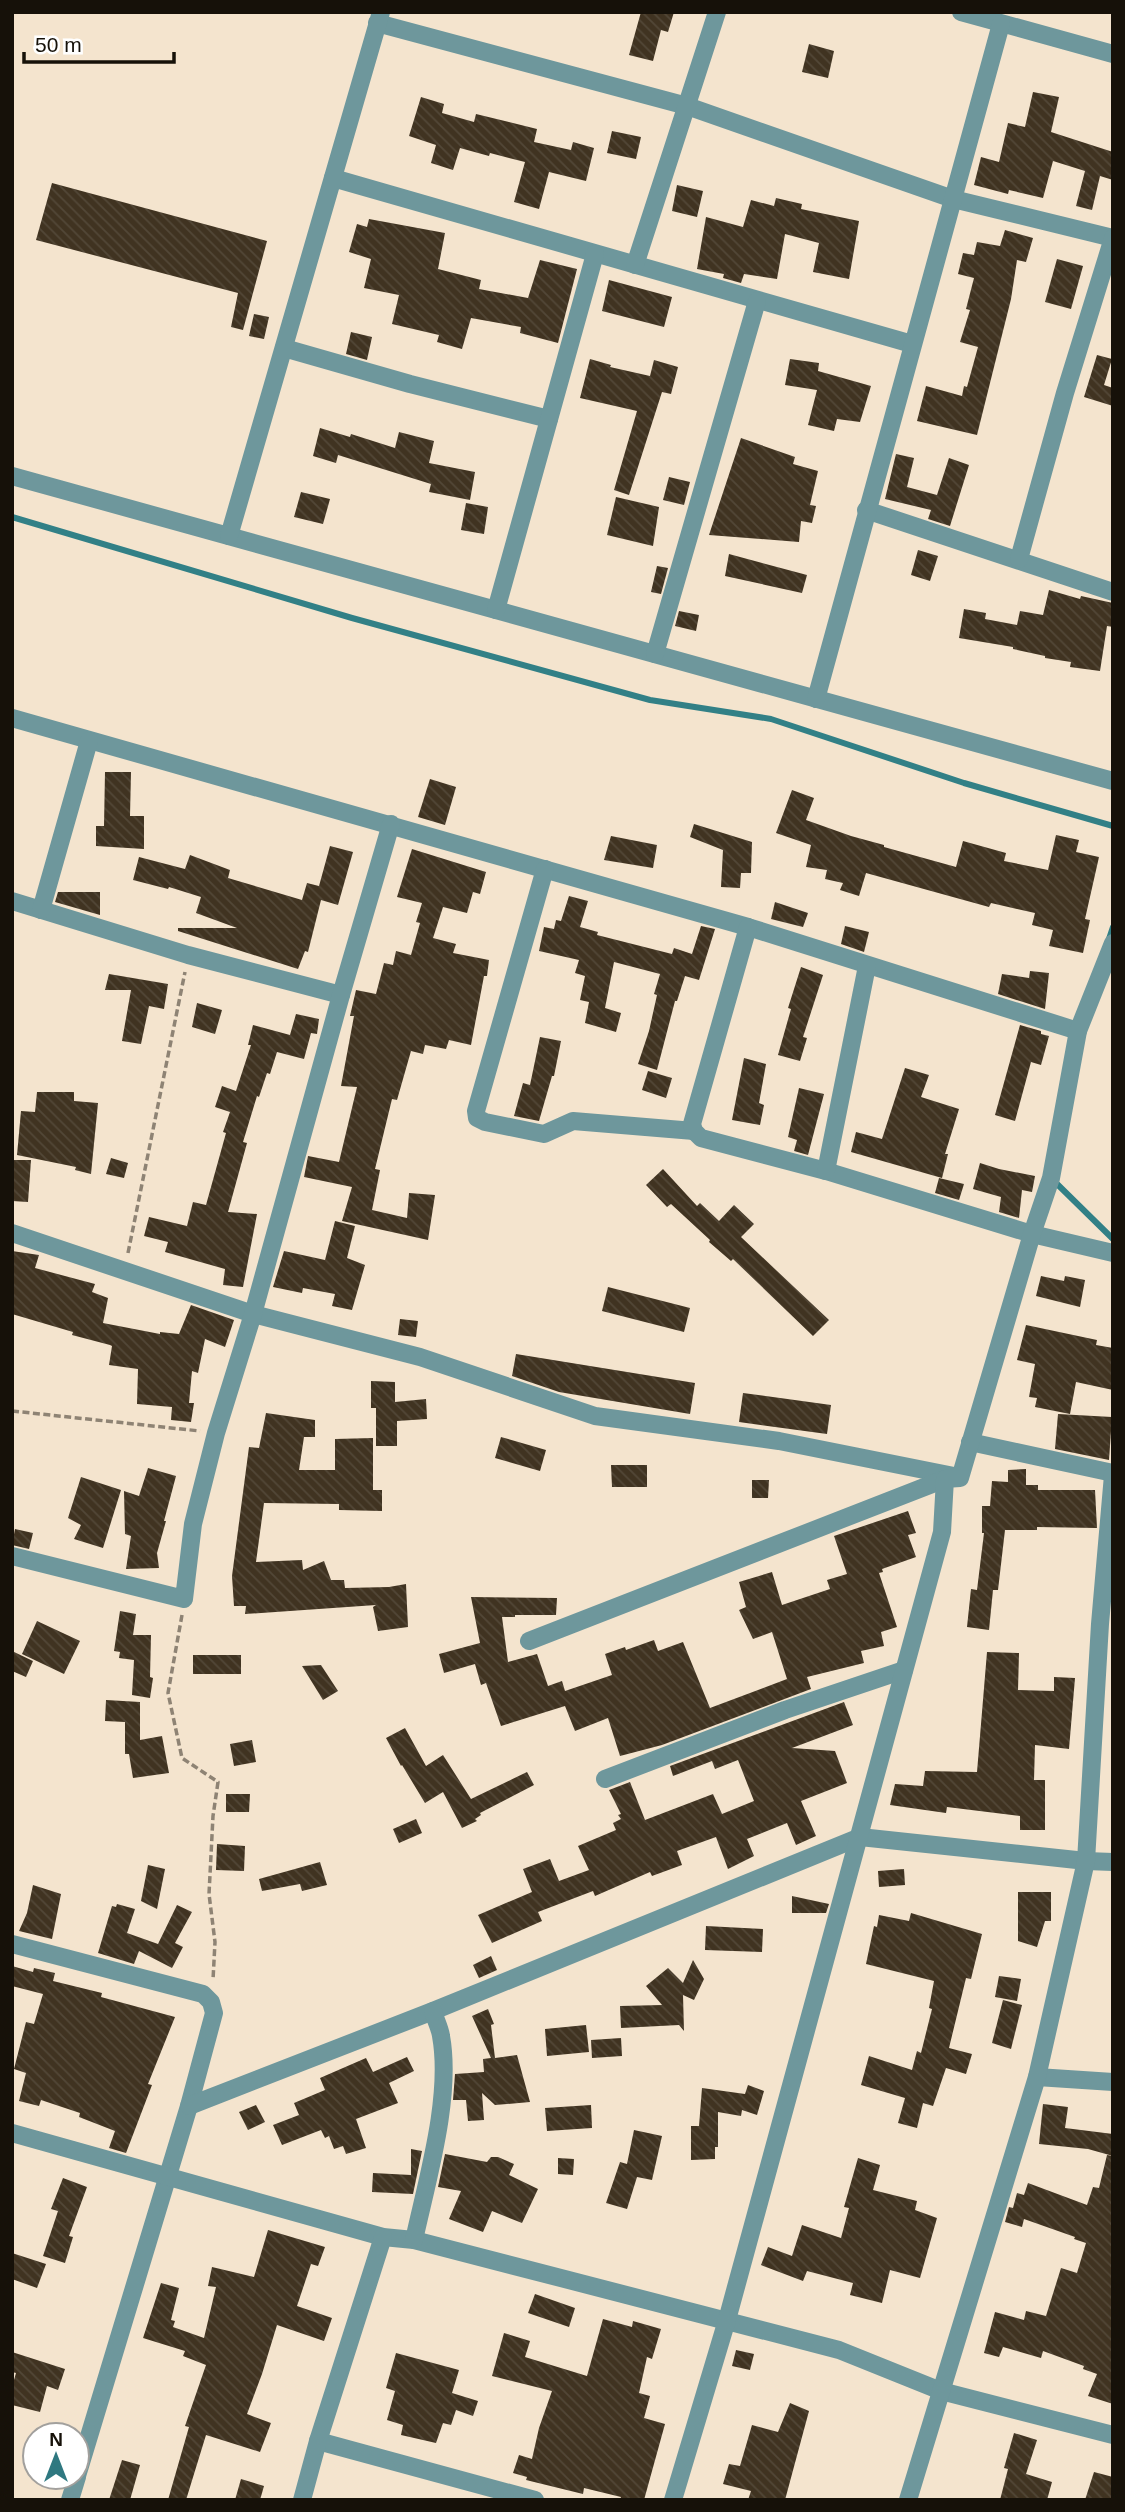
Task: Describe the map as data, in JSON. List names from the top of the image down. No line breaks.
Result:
{"scale_bar":"50 m","north":"top"}
